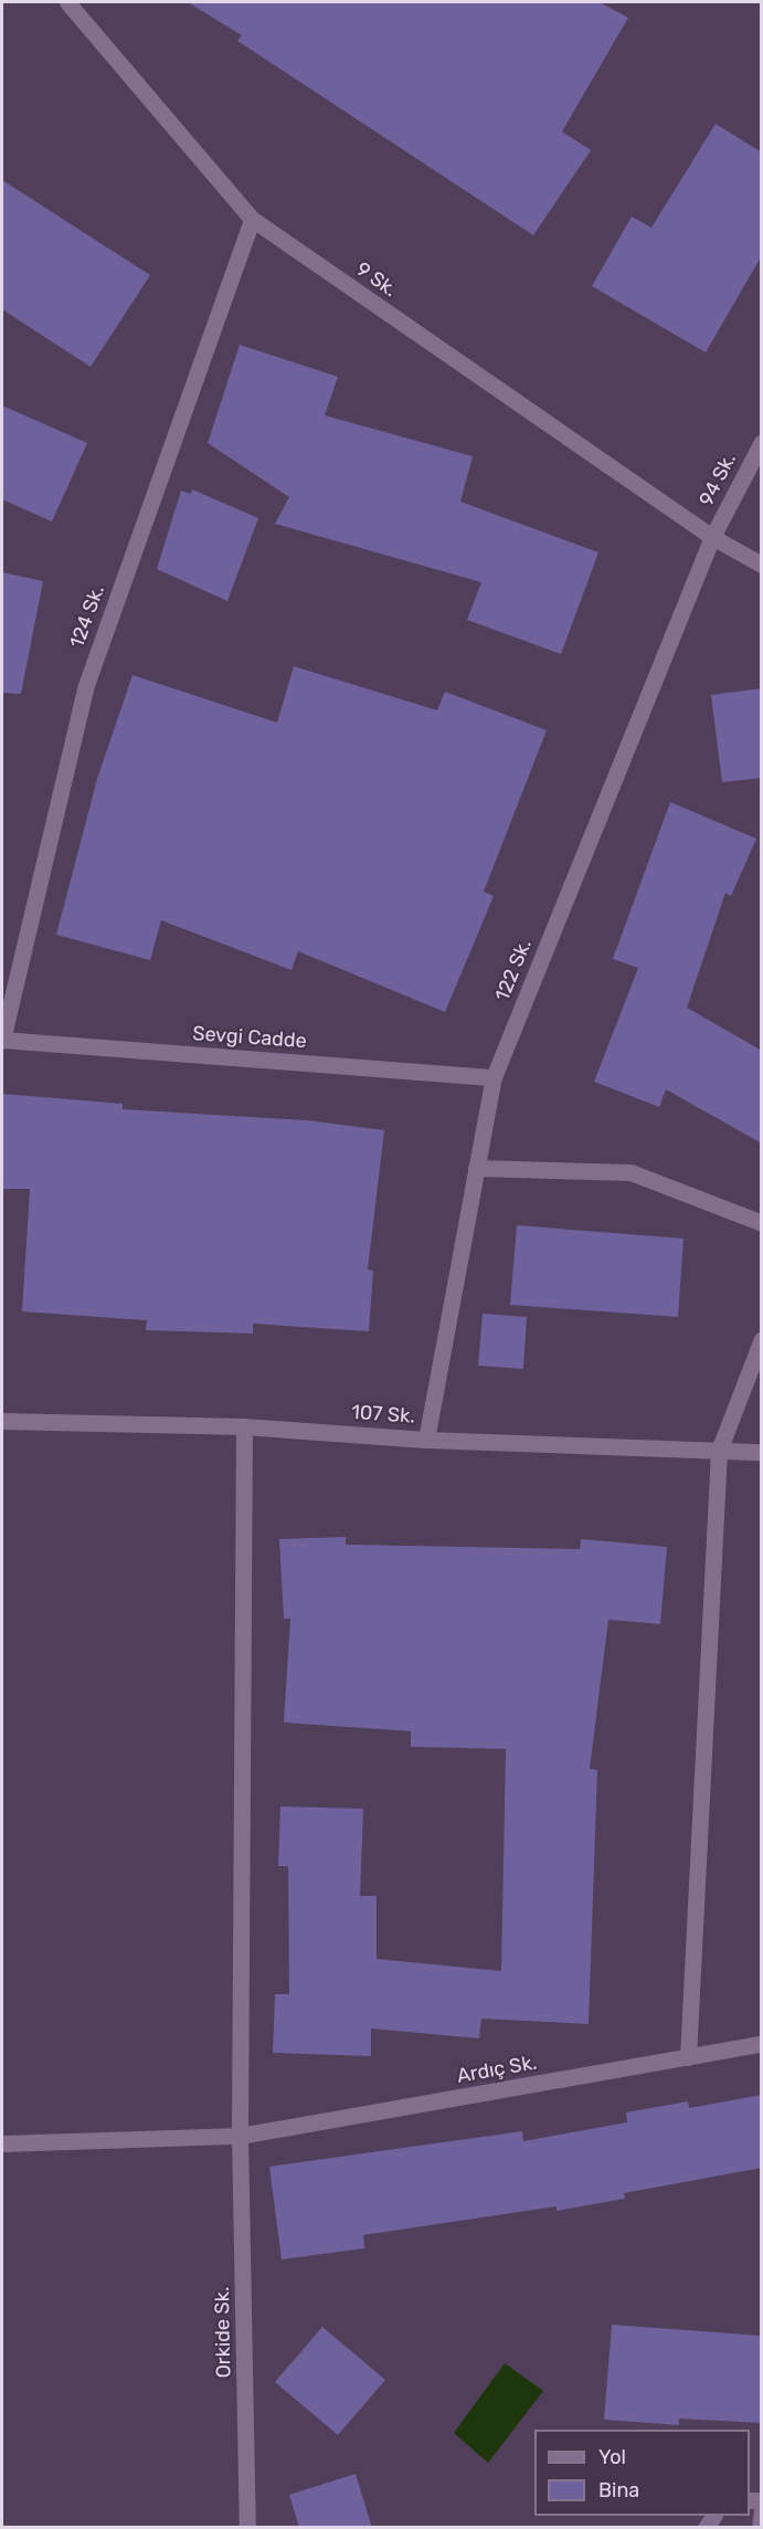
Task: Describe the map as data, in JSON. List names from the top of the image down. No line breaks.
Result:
{"streets":{"street":["9 Sk.","94 Sk.","124 Sk.","122 Sk.","Sevgi Cadde","107 Sk.","Ardıç Sk.","Orkide Sk."]},"crossings":[["9 Sk.","94 Sk."],["9 Sk.","124 Sk."],["9 Sk.","122 Sk."],["94 Sk.","122 Sk."],["124 Sk.","Sevgi Cadde"],["122 Sk.","Sevgi Cadde"],["122 Sk.","107 Sk."],["107 Sk.","Orkide Sk."],["Ardıç Sk.","Orkide Sk."]],"legend":["Yol","Bina"]}
